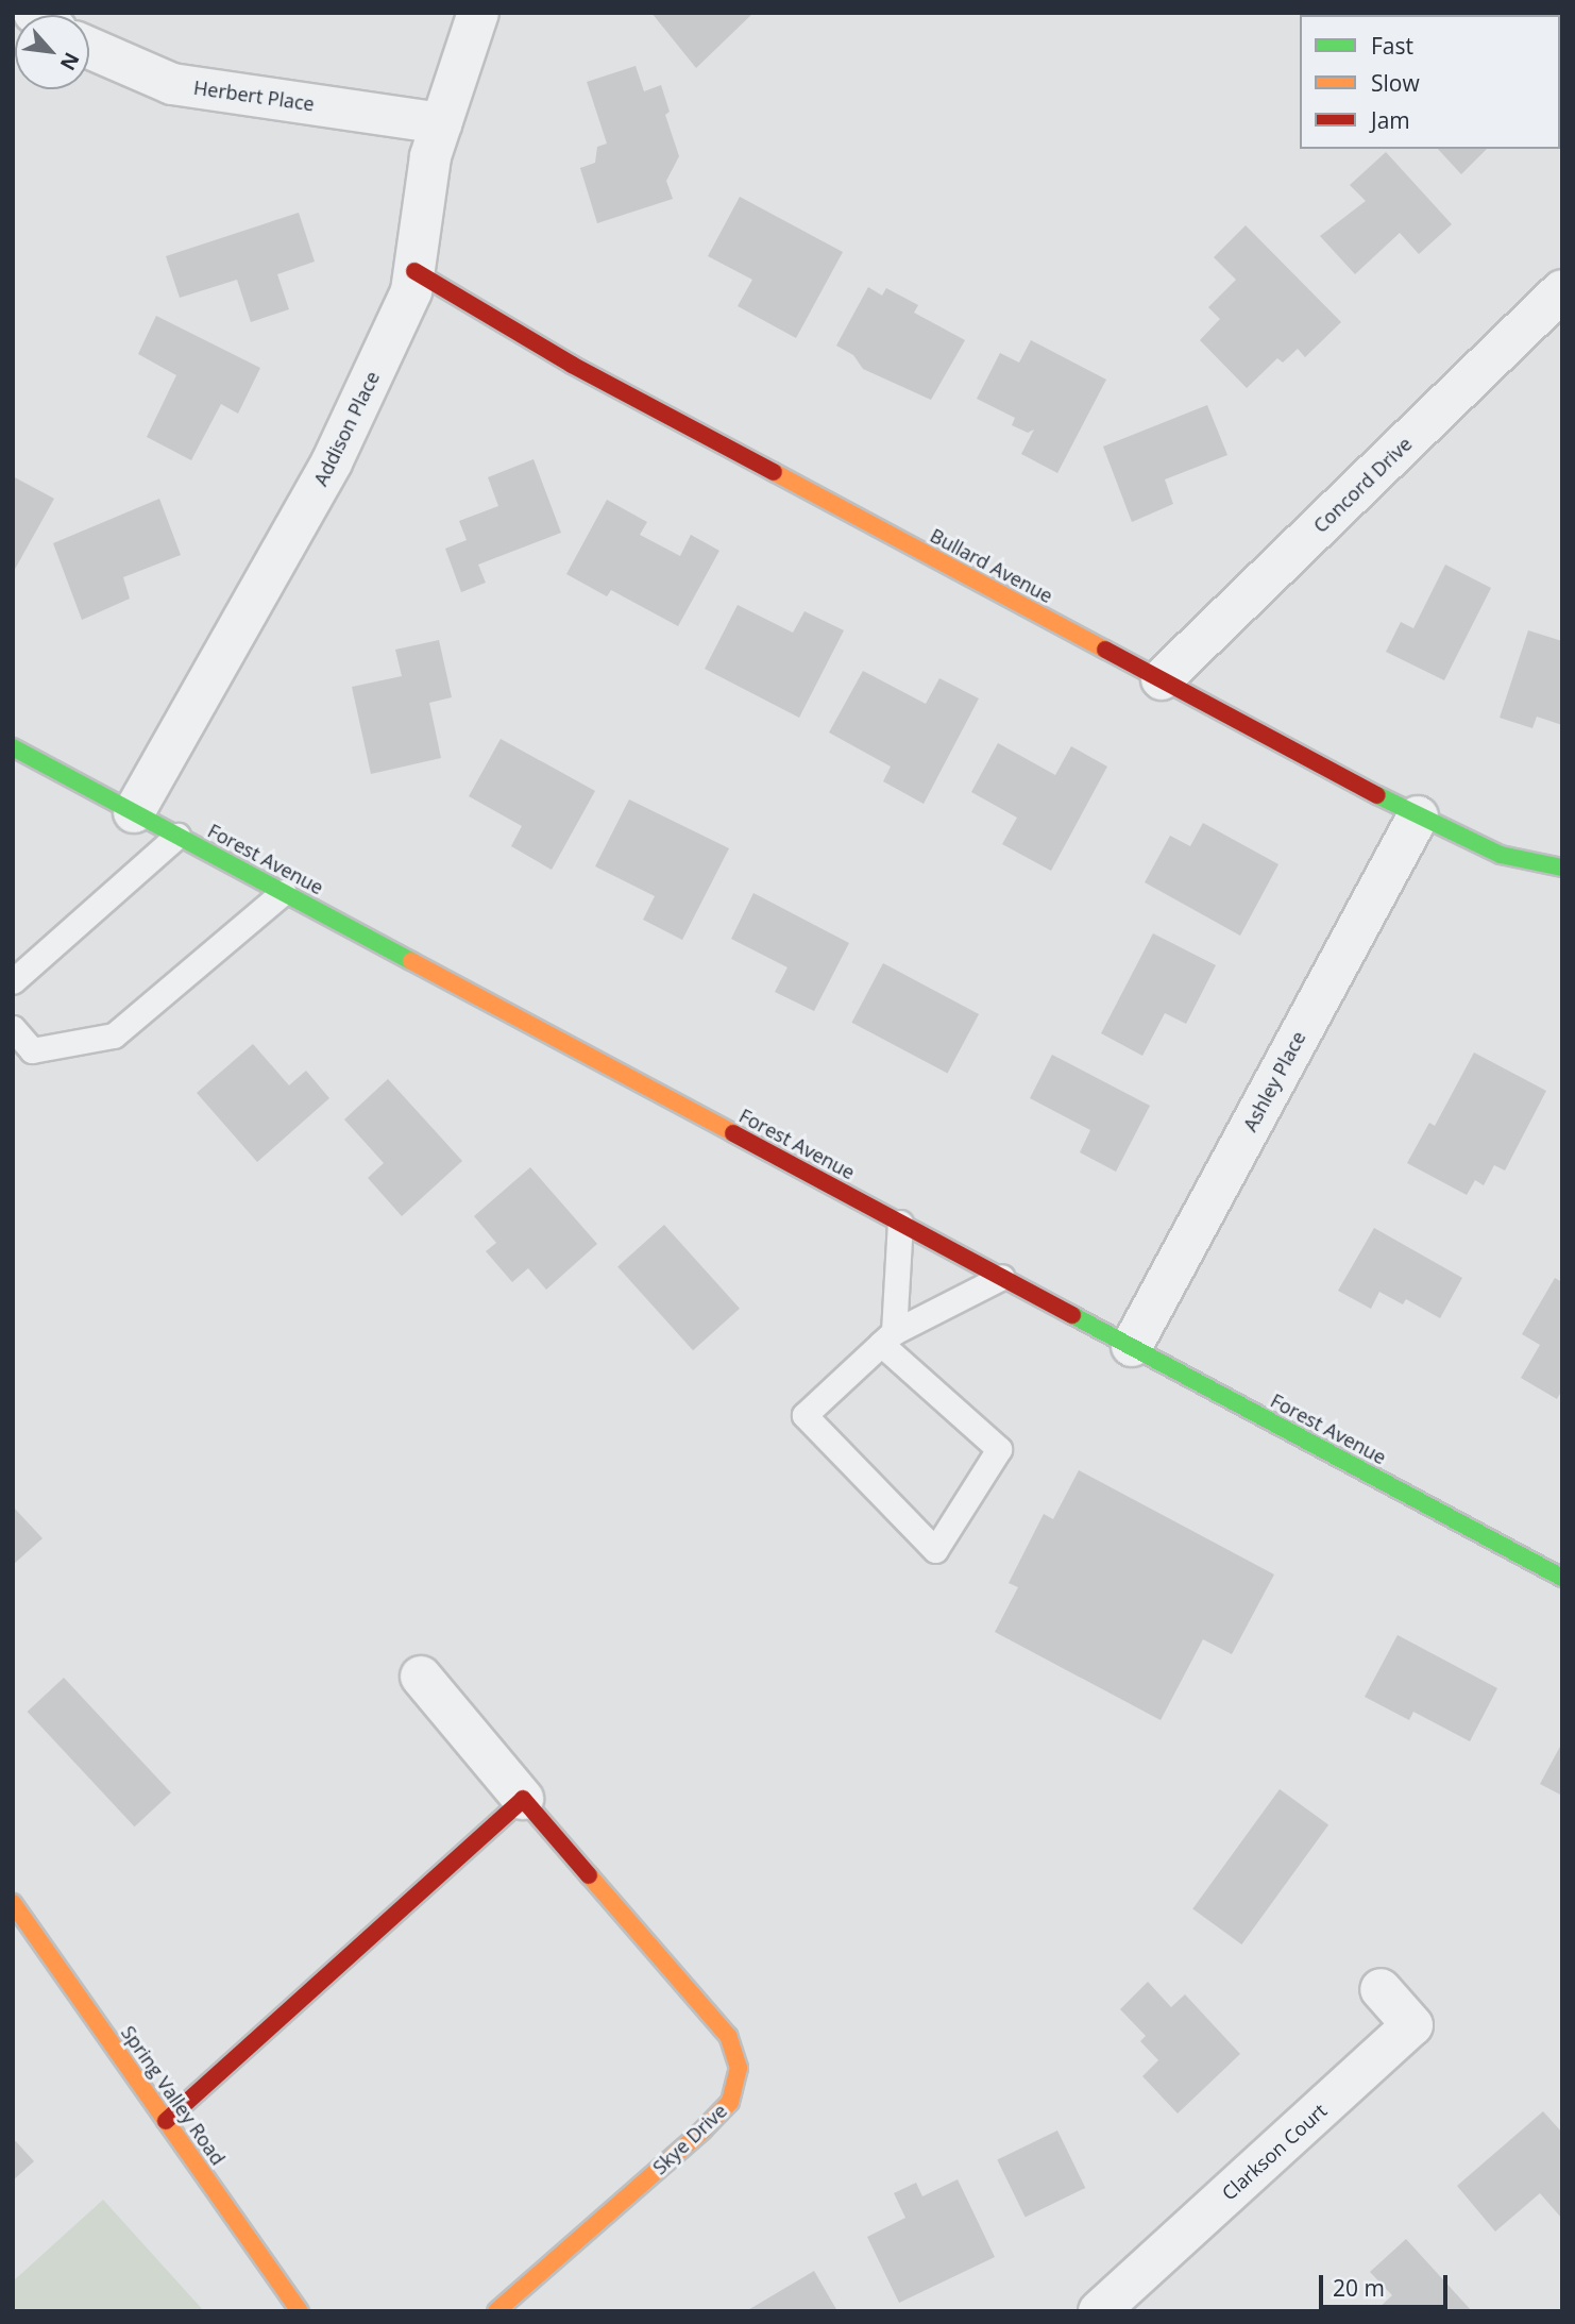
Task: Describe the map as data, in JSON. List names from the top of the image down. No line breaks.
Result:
{"streets":{"street":["Herbert Place","Addison Place","Concord Drive","Bullard Avenue","Forest Avenue","Ashley Place","Spring Valley Road","Skye Drive","Clarkson Court"]},"crossings":[["Herbert Place","Addison Place"],["Addison Place","Bullard Avenue"],["Addison Place","Forest Avenue"],["Concord Drive","Bullard Avenue"],["Bullard Avenue","Ashley Place"],["Forest Avenue","Ashley Place"]],"legend":["Fast","Slow","Jam"],"scale_bar":"20 m","north":"bottom right"}
